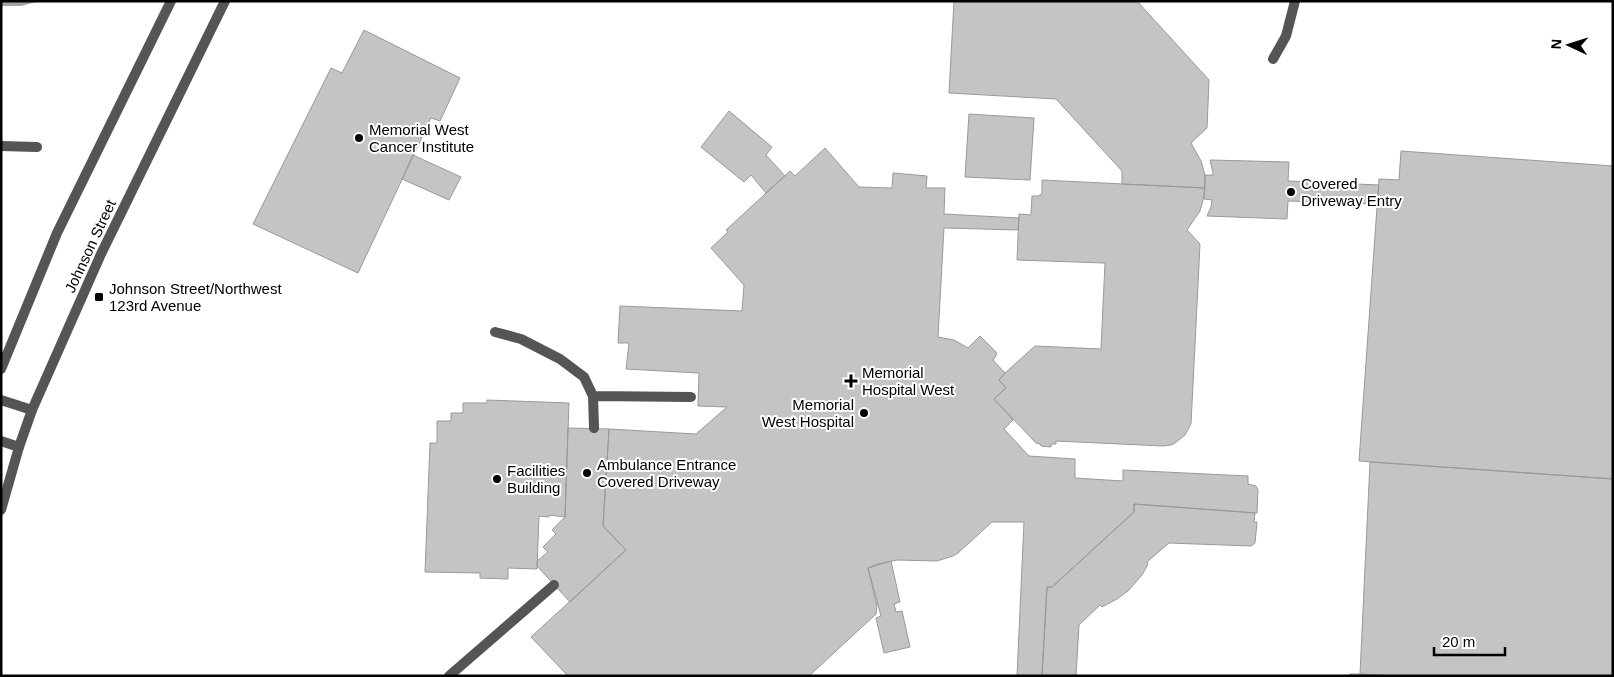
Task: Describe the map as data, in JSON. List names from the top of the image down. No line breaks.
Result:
{"streets":{"street":["Johnson Street"]},"places":{"other":["Memorial West Cancer Institute","Covered Driveway Entry","Memorial West Hospital","Ambulance Entrance Covered Driveway","Facilities Building"],"transit":["Johnson Street/Northwest 123rd Avenue"],"health":["Memorial Hospital West"]},"scale_bar":"20 m","north":"left"}
